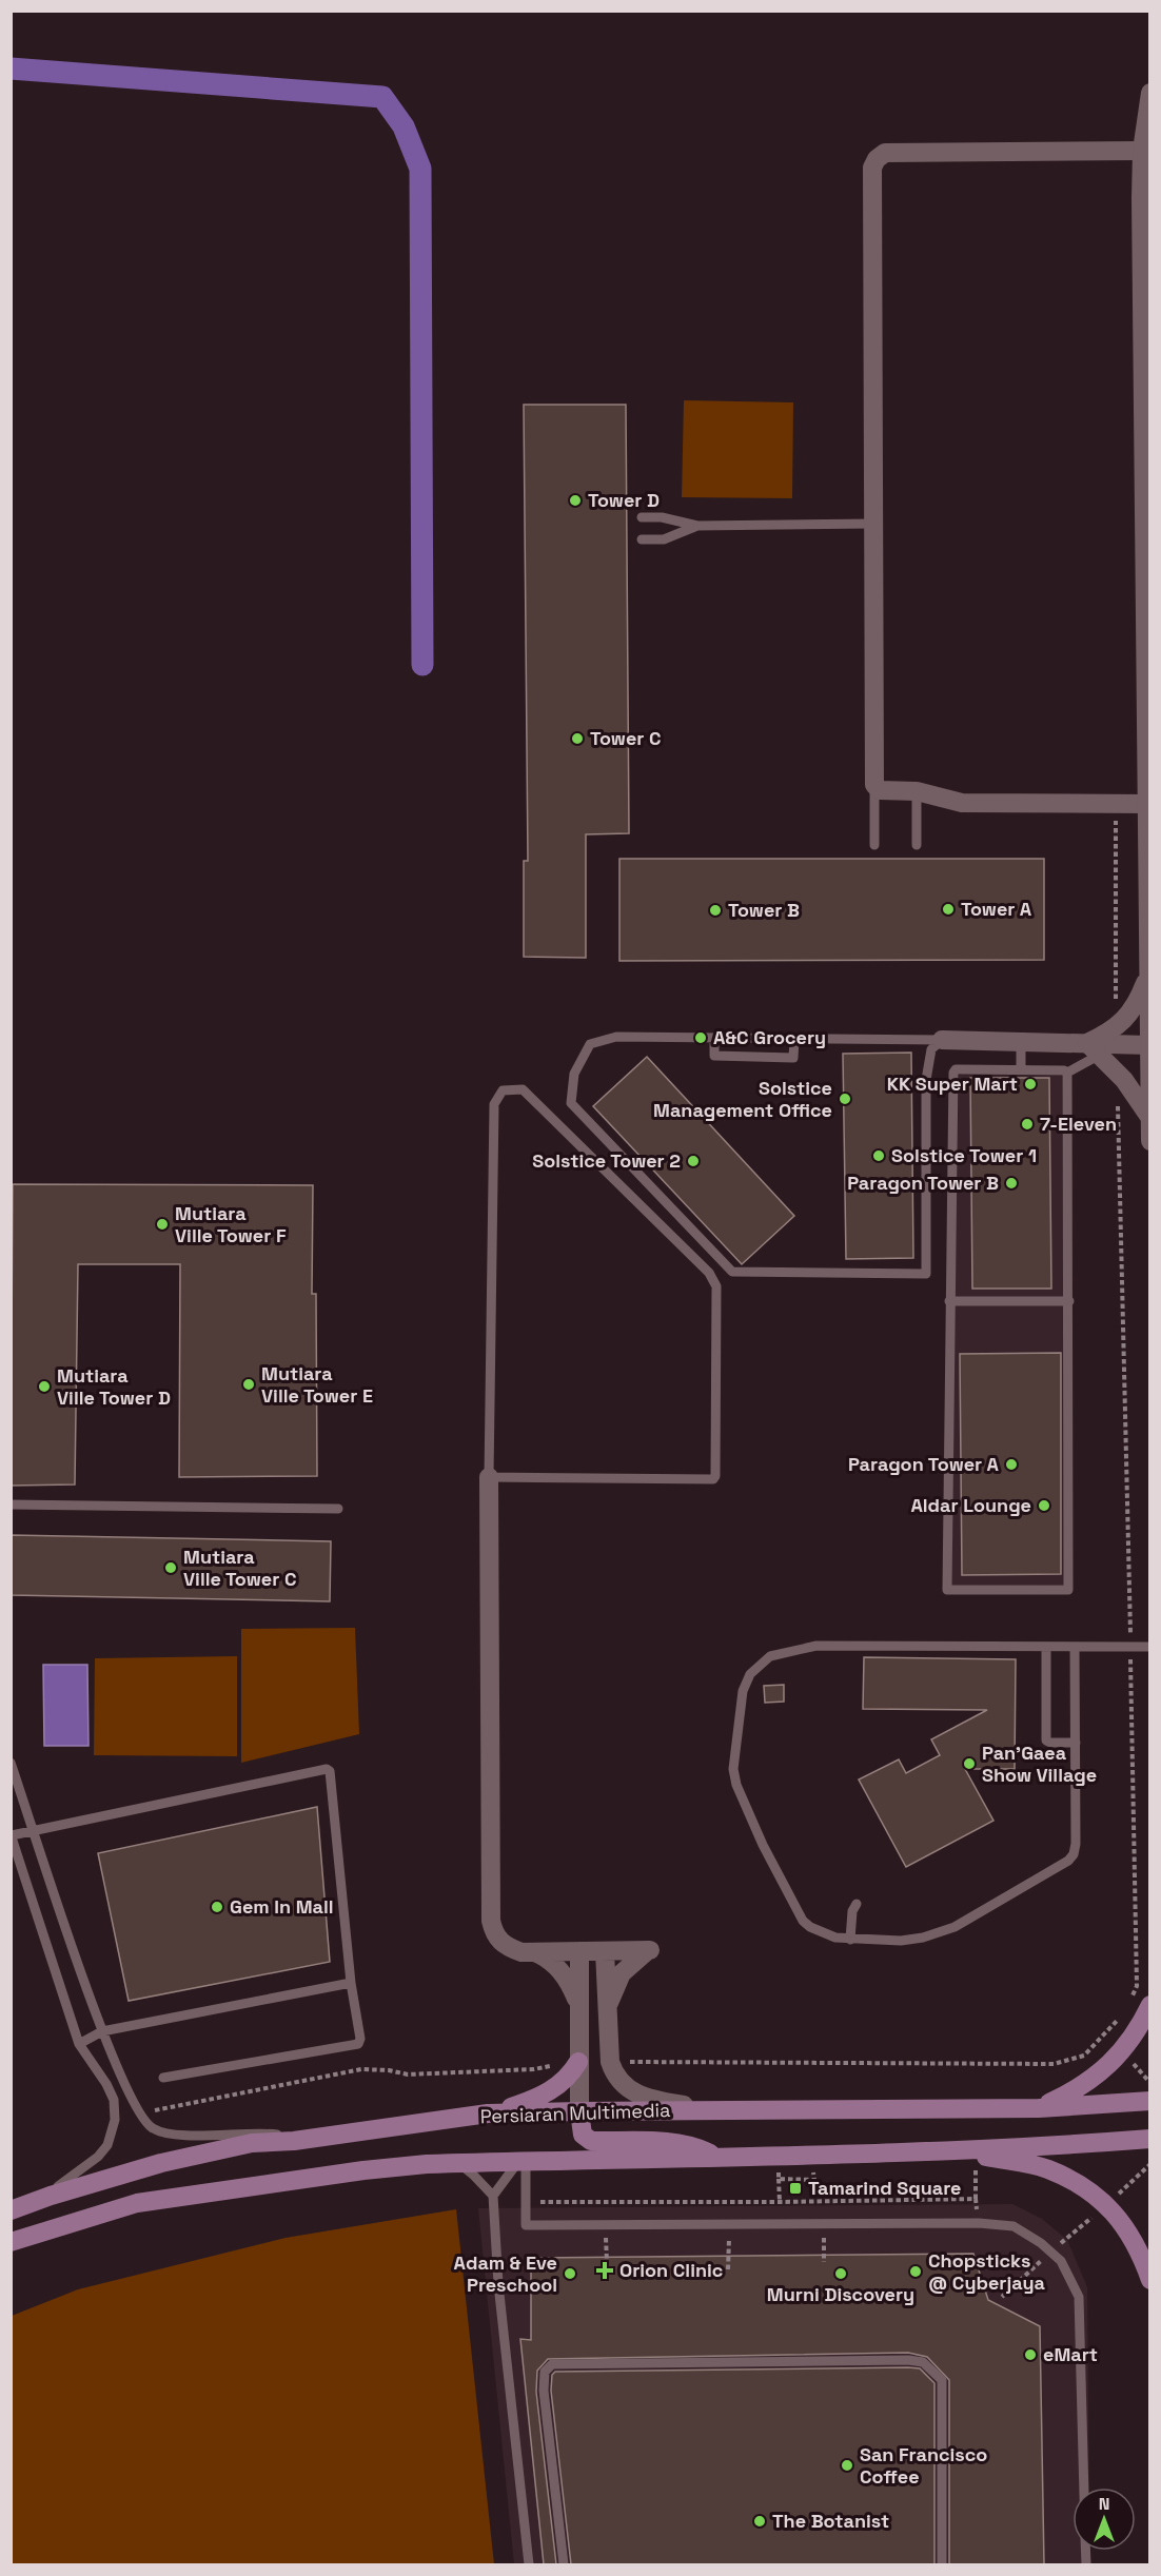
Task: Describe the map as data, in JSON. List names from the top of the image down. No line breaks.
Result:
{"streets":{"main road":["Persiaran Multimedia"]},"places":{"other":["Tower D","Tower C","Tower A","Tower B","A&C Grocery","KK Super Mart","Solstice Management Office","7-Eleven","Solstice Tower 1","Solstice Tower 2","Paragon Tower B","Mutiara Ville Tower F","Mutiara Ville Tower E","Mutiara Ville Tower D","Paragon Tower A","Aldar Lounge","Mutiara Ville Tower C","Pan'Gaea Show Village","Gem In Mall","Chopsticks @ Cyberjaya","Adam & Eve Preschool","Murni Discovery","eMart","San Francisco Coffee","The Botanist"],"transit":["Tamarind Square"],"health":["Orion Clinic"]},"north":"top"}
